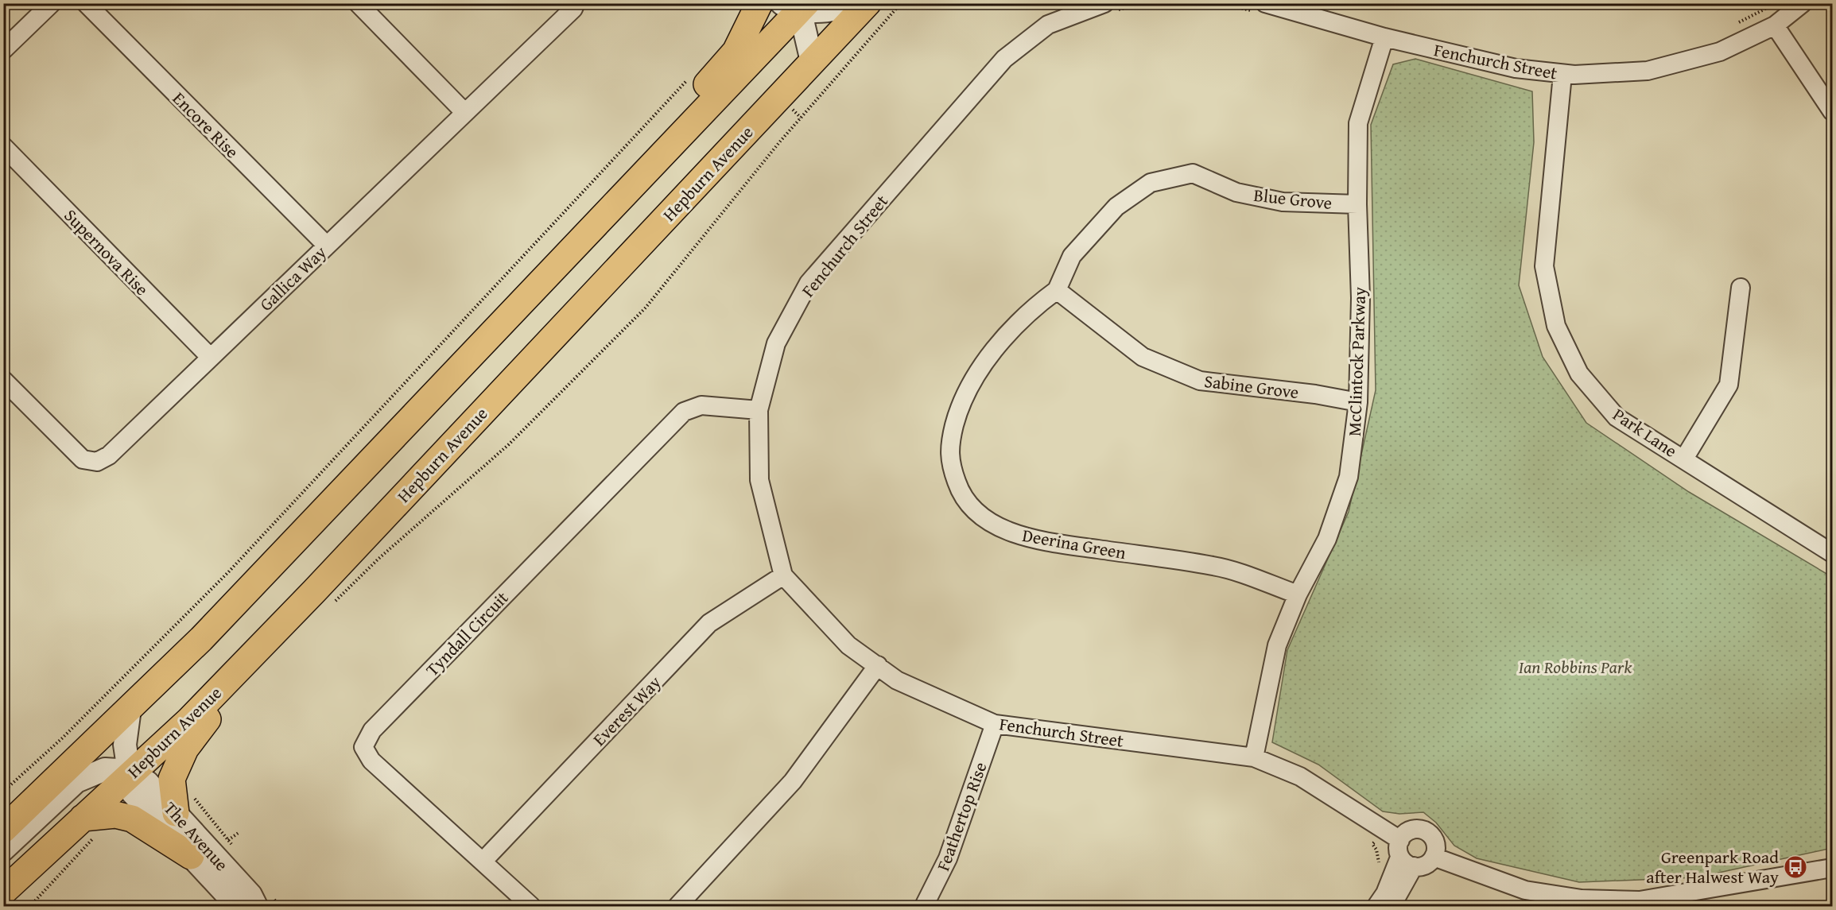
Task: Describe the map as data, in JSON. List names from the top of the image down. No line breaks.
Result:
{"streets":{"main road":["Hepburn Avenue"],"street":["Fenchurch Street","Encore Rise","Blue Grove","Supernova Rise","Gallica Way","McClintock Parkway","Sabine Grove","Park Lane","Deerina Green","Tyndall Circuit","Everest Way","Feathertop Rise","The Avenue"]},"crossings":[["Fenchurch Street","McClintock Parkway"],["Fenchurch Street","Park Lane"],["Fenchurch Street","Tyndall Circuit"],["Fenchurch Street","Everest Way"],["Fenchurch Street","Feathertop Rise"],["Encore Rise","Gallica Way"],["Hepburn Avenue","The Avenue"],["Blue Grove","McClintock Parkway"],["Blue Grove","Sabine Grove"],["Blue Grove","Deerina Green"],["Supernova Rise","Gallica Way"],["McClintock Parkway","Sabine Grove"],["McClintock Parkway","Deerina Green"],["Sabine Grove","Deerina Green"],["Tyndall Circuit","Everest Way"]],"parks":["Ian Robbins Park"],"places":{"bus stop":["Greenpark Road after Halwest Way"]}}
